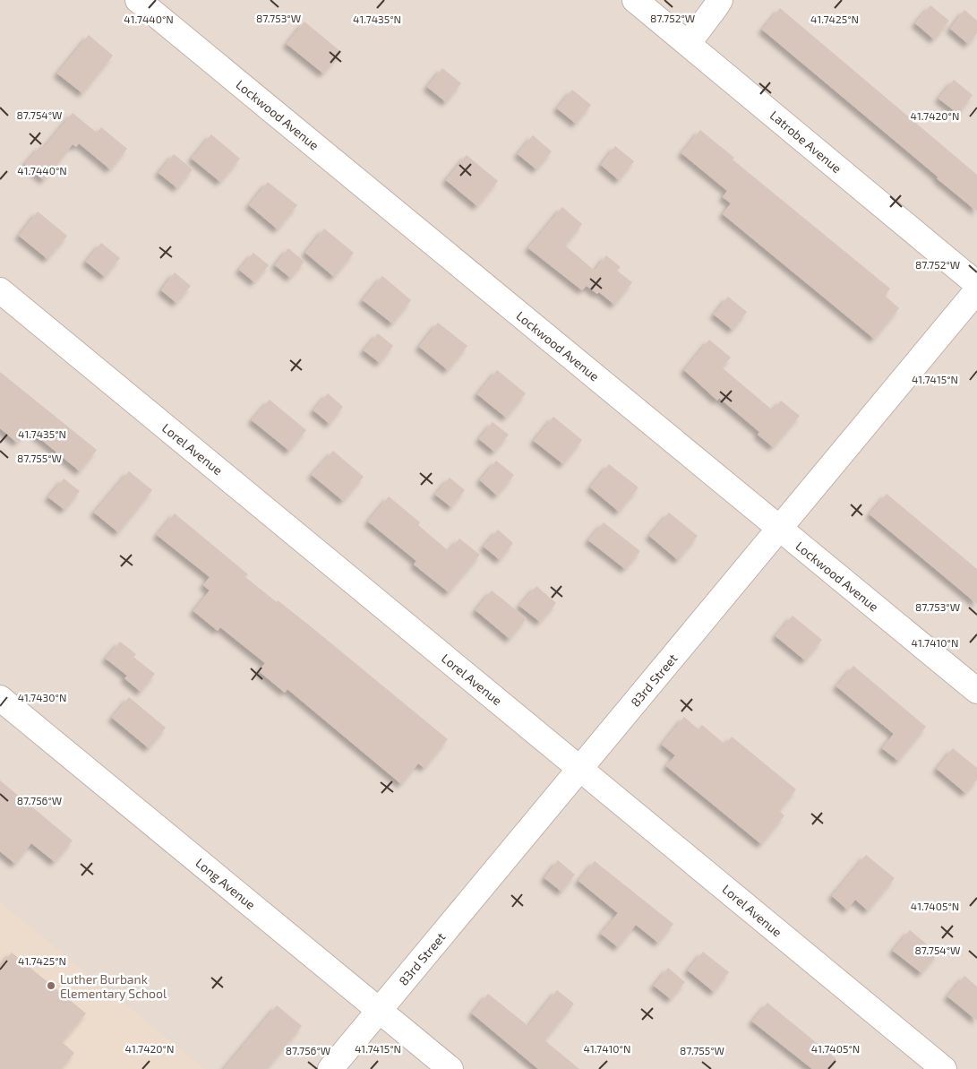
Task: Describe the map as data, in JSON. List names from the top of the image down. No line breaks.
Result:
{"streets":{"street":["Lockwood Avenue","Latrobe Avenue","Lorel Avenue","83rd Street","Long Avenue"]},"crossings":[["Lockwood Avenue","83rd Street"],["Lorel Avenue","83rd Street"],["83rd Street","Long Avenue"]],"places":["Luther Burbank Elementary School"],"coordinates":["87.753°W","87.752°W","41.7440°N","41.7435°N","41.7425°N","87.754°W","41.7420°N","41.7415°N","87.755°W","41.7410°N","41.7430°N","87.756°W","41.7405°N"]}
